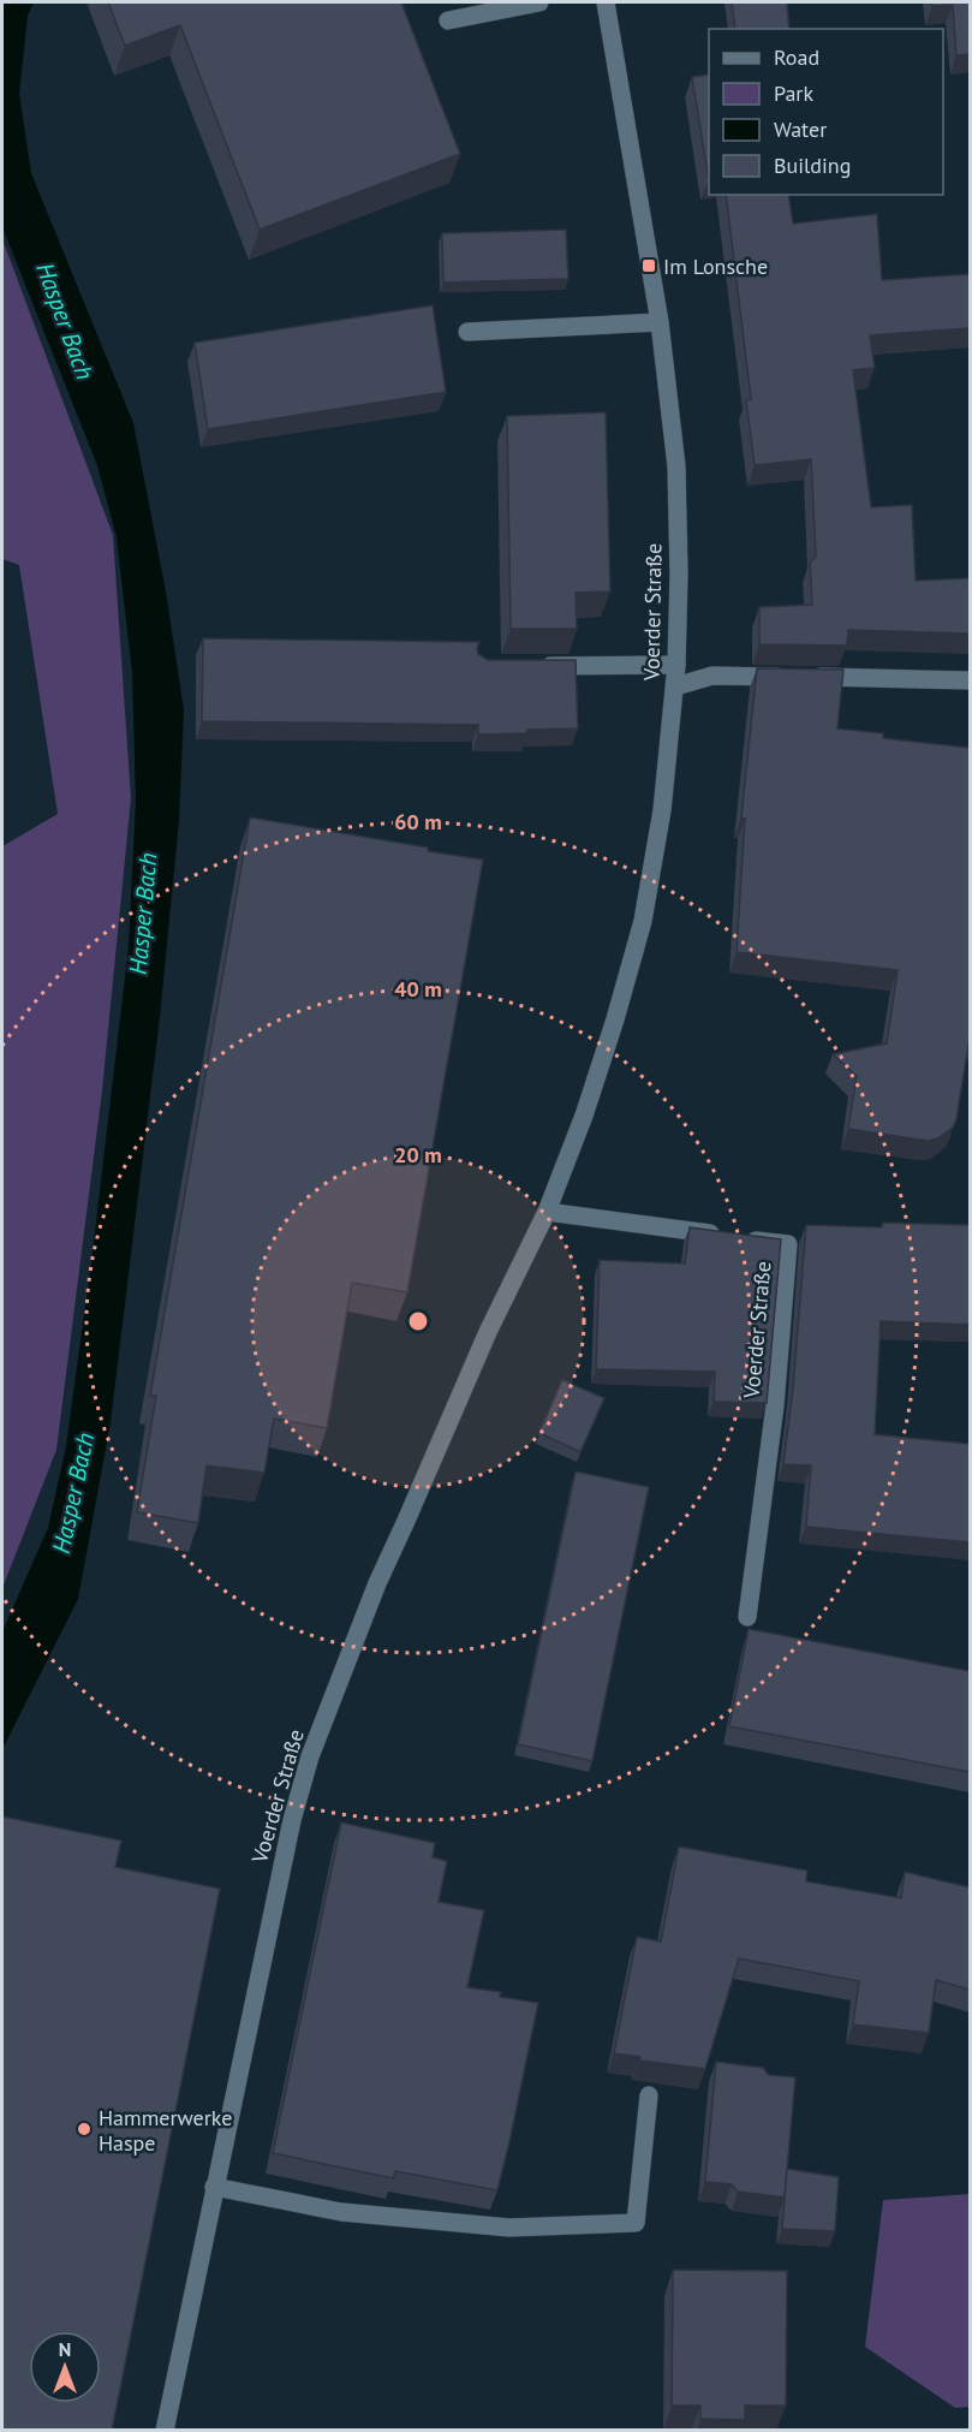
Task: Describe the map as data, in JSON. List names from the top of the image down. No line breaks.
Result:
{"streets":{"main road":["Voerder Straße"]},"water":["Hasper Bach"],"places":{"transit":["Im Lonsche"],"other":["Hammerwerke Haspe"]},"legend":["Road","Park","Water","Building"],"north":"top","rings":["60 m","40 m","20 m"]}
